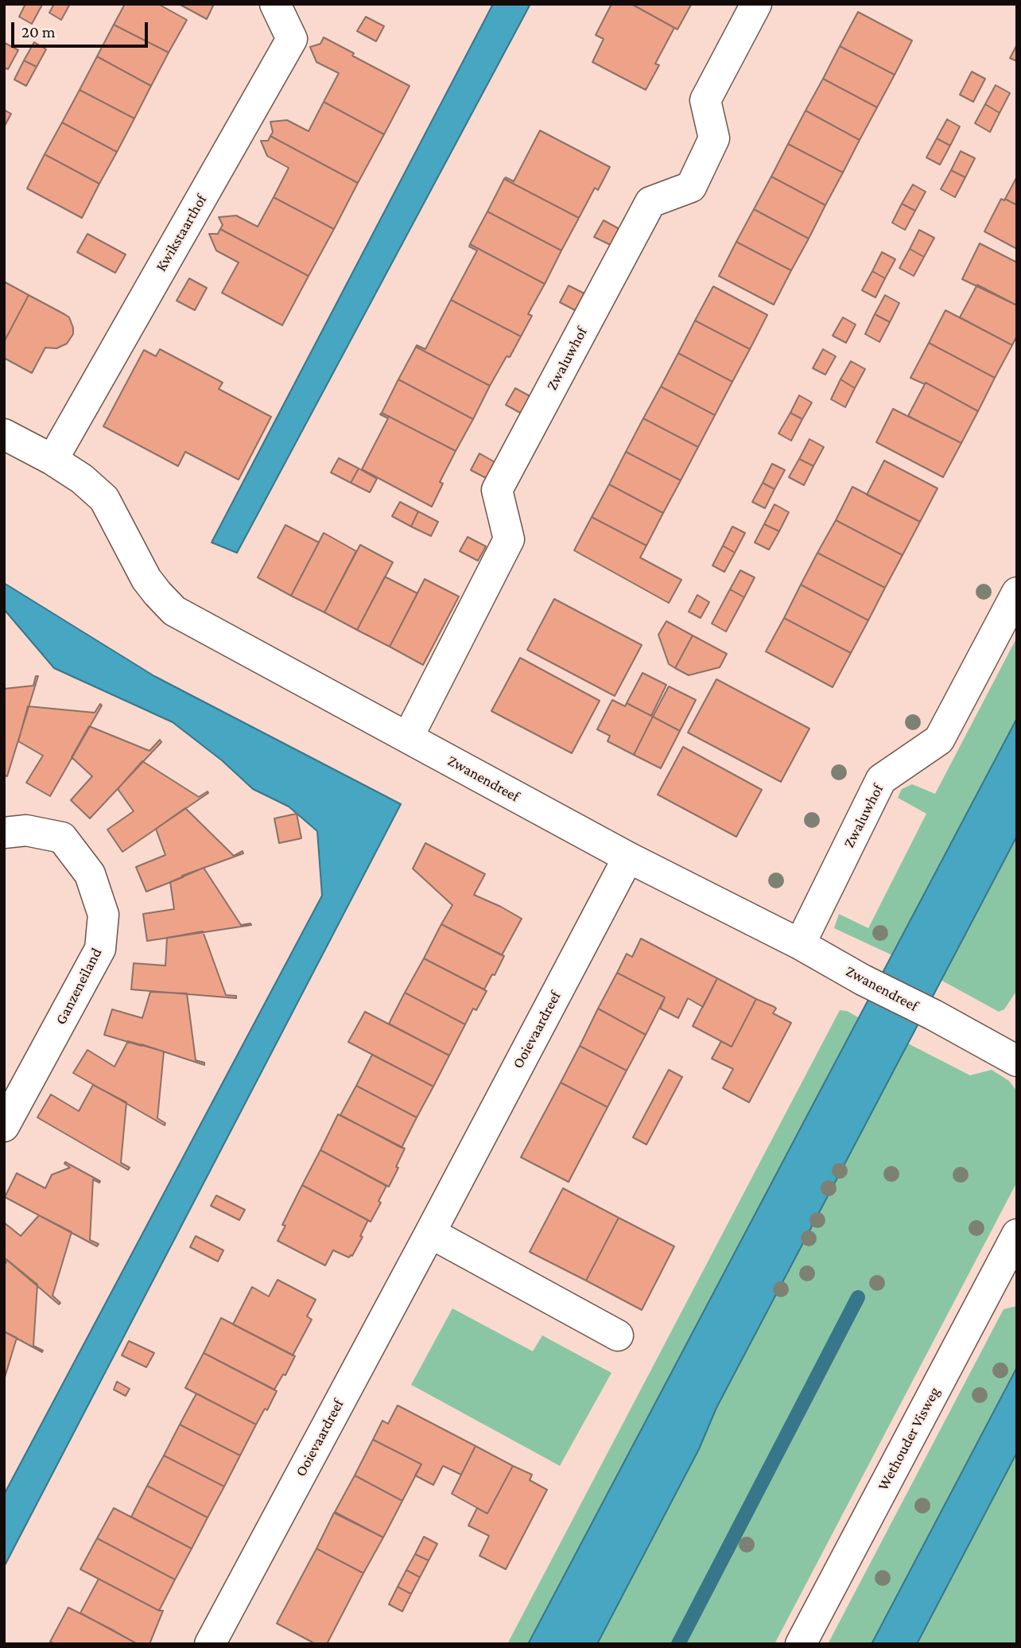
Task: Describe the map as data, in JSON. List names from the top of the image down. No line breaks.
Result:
{"streets":{"street":["Kwikstaarthof","Zwaluwhof","Zwanendreef","Ganzeneiland","Ooievaardreef","Wethouder Visweg"]},"crossings":[["Kwikstaarthof","Zwanendreef"],["Zwaluwhof","Zwanendreef"],["Zwanendreef","Ooievaardreef"]],"scale_bar":"20 m"}
